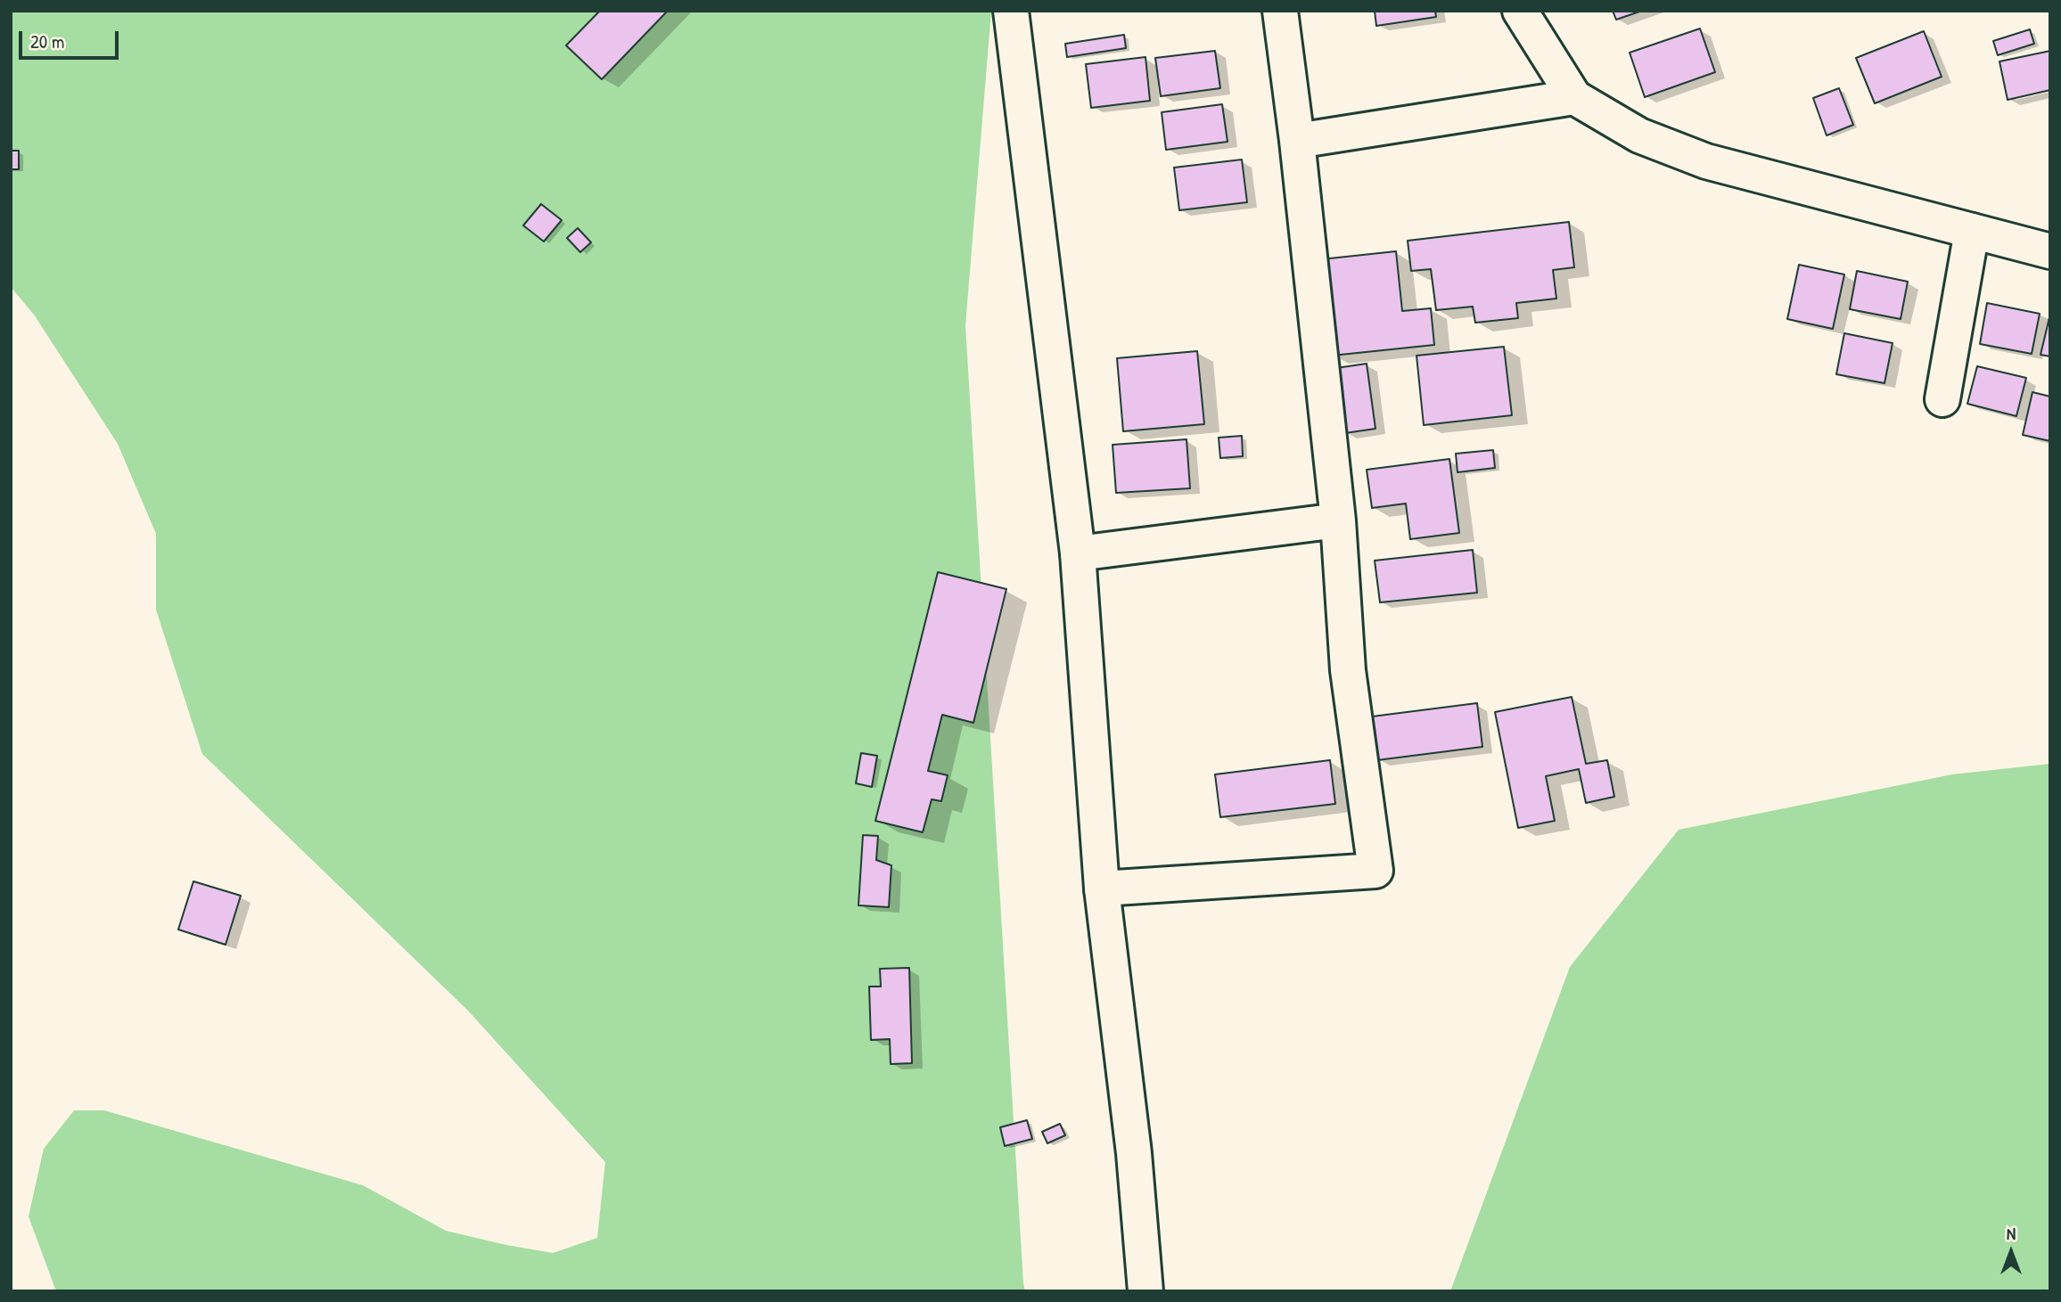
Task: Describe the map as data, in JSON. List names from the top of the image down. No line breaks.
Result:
{"scale_bar":"20 m","north":"top"}
